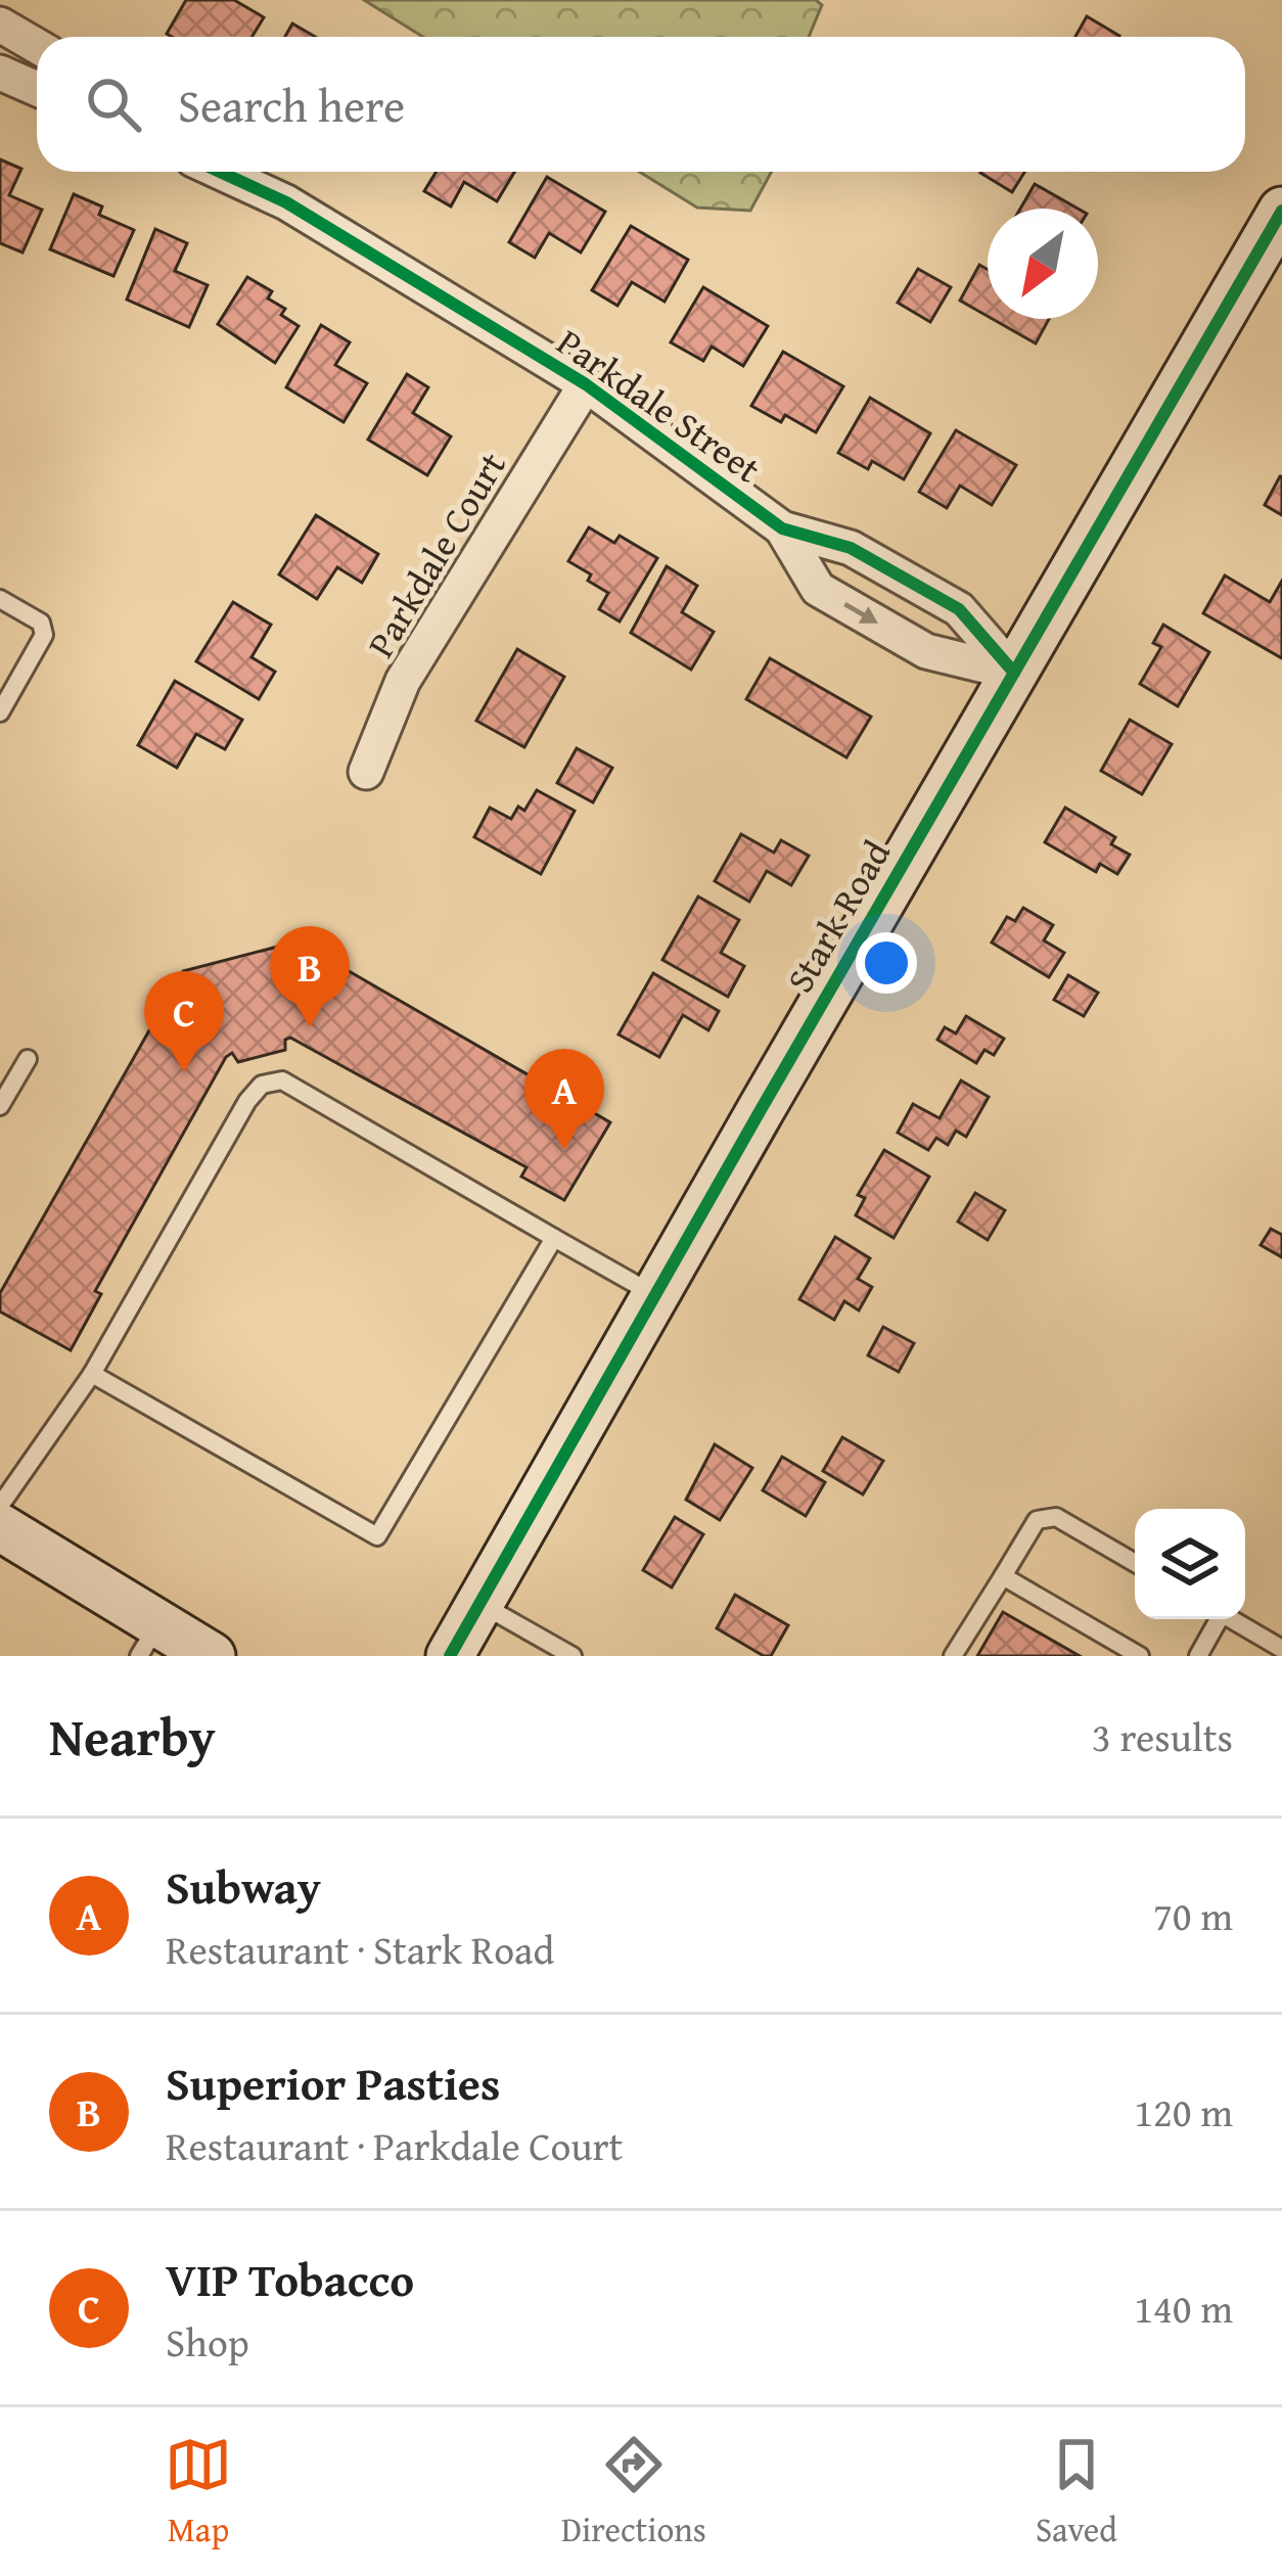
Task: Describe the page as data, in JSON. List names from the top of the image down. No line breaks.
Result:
{"streets":{"street":["Parkdale Street","Parkdale Court","Stark Road"]},"crossings":[["Parkdale Street","Parkdale Court"],["Parkdale Street","Stark Road"]],"north":"bottom left","page":{"search":"Search here","pins":["B","C","A"],"heading":["Nearby","3 results"],"list":[{"mark":"A","name":"Subway","note":"Restaurant · Stark Road","value":"70 m"},{"mark":"B","name":"Superior Pasties","note":"Restaurant · Parkdale Court","value":"120 m"},{"mark":"C","name":"VIP Tobacco","note":"Shop","value":"140 m"}],"nav":["Map","Directions","Saved"]}}
